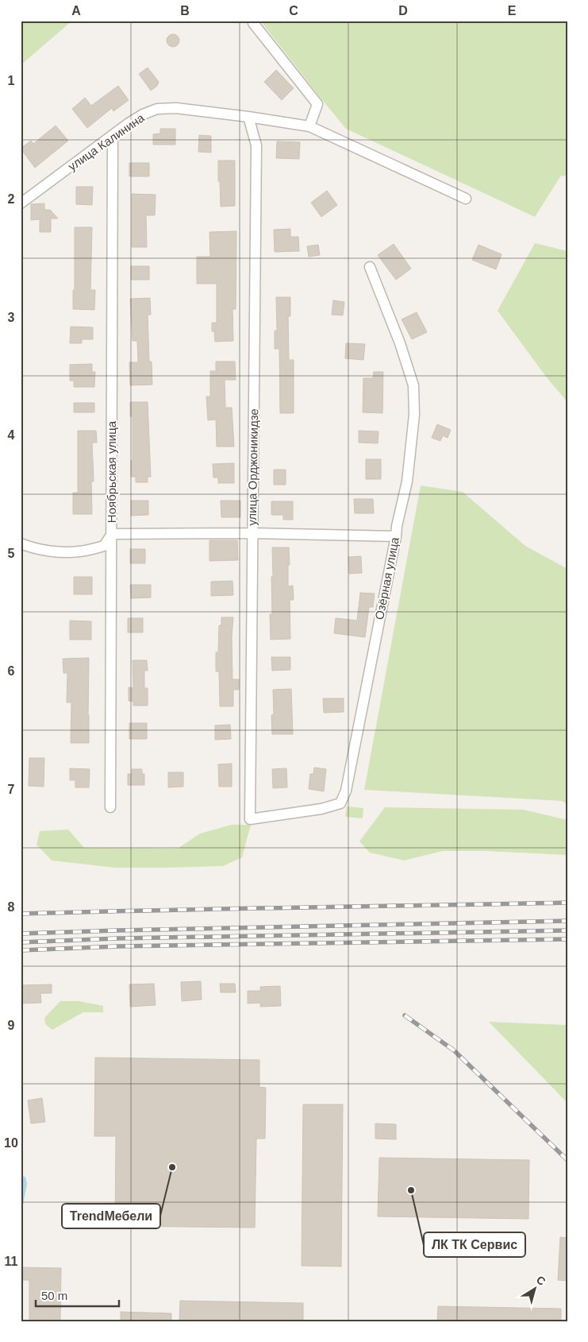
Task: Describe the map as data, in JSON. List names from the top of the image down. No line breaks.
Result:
{"streets":{"street":["улица Калинина","улица Орджоникидзе","Ноябрьская улица","Озёрная улица"]},"crossings":[["улица Калинина","улица Орджоникидзе"],["улица Калинина","Ноябрьская улица"],["улица Орджоникидзе","Озёрная улица"]],"places":["TrendМебели","ЛК ТК Сервис"],"scale_bar":"50 m","north":"top right","grid":{"columns":["A","B","C","D","E"],"rows":["1","2","3","4","5","6","7","8","9","10","11"]}}
